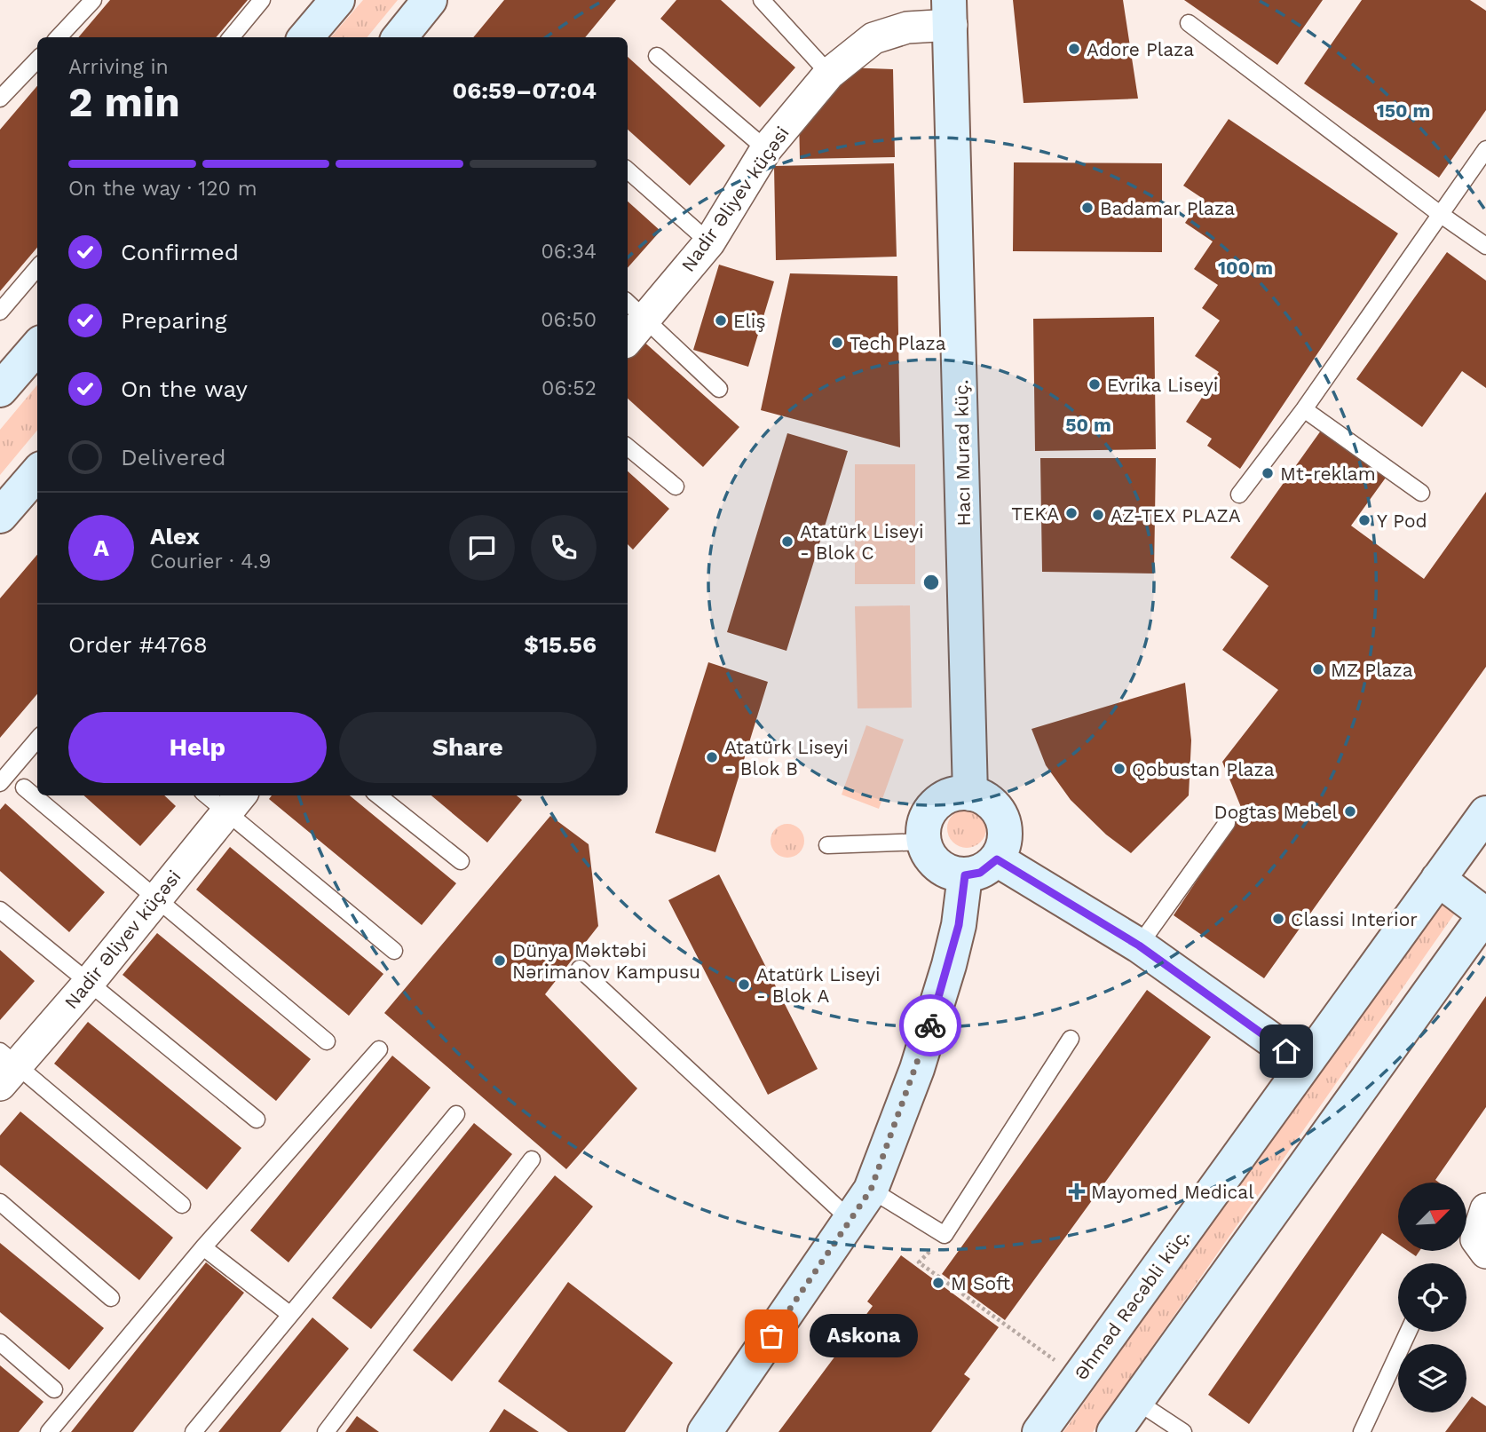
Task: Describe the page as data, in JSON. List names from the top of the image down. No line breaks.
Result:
{"streets":{"street":["Nadir Əliyev küçəsi","Hacı Murad küç.","Əhməd Rəcəbli küç."]},"crossings":[["Nadir Əliyev küçəsi","Hacı Murad küç."]],"places":{"other":["Adore Plaza","Badamar Plaza","Eliş","Tech Plaza","Evrika Liseyi","Mt-reklam","TEKA","AZ-TEX PLAZA","Y Pod","Atatürk Liseyi - Blok C","MZ Plaza","Atatürk Liseyi - Blok B","Qobustan Plaza","Dogtas Mebel","Classi Interior","Dünya Məktəbi Nərimanov Kampusu","Atatürk Liseyi - Blok A","M Soft","Askona"],"health":["Mayomed Medical"]},"north":"top right","page":{"heading":["2 min","Arriving in","06:59–07:04"],"panel":["Alex","Courier · 4.9","Order #4768","$15.56"],"bar":"On the way · 120 m","list":[["Confirmed","06:34"],["Preparing","06:50"],["On the way","06:52"],"Delivered"],"round":"A","buttons":["Help","Share"],"bubble":"Askona"},"rings":["150 m","100 m","50 m"]}
